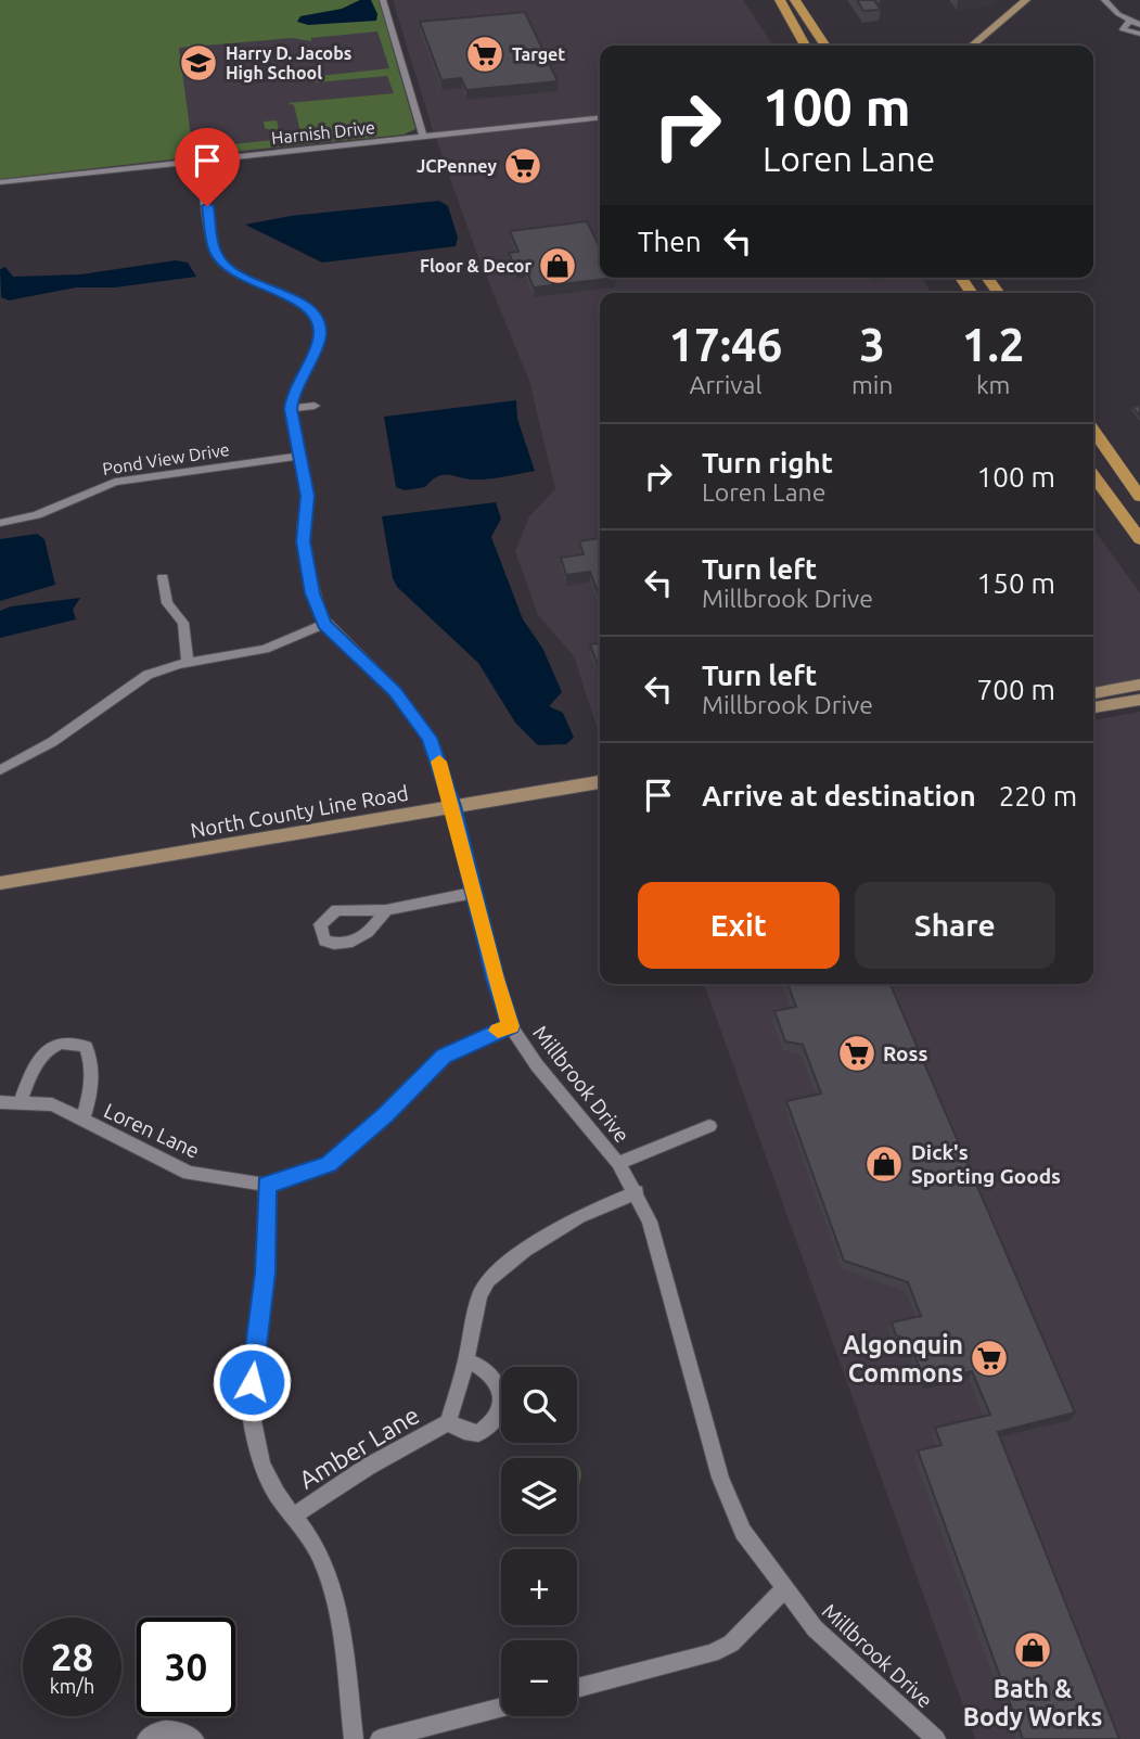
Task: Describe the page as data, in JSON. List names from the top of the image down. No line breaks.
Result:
{"streets":{"street":["Harnish Drive","Pond View Drive","North County Line Road","Millbrook Drive","Loren Lane","Amber Lane"]},"crossings":[["Harnish Drive","Millbrook Drive"],["Pond View Drive","Millbrook Drive"],["North County Line Road","Millbrook Drive"],["Millbrook Drive","Loren Lane"],["Millbrook Drive","Amber Lane"]],"places":{"supermarket":["Target","JCPenney","Ross","Algonquin Commons"],"school or university":["Harry D. Jacobs High School"],"shop":["Floor & Decor","Dick's Sporting Goods","Bath & Body Works"]},"page":{"turn":["100 m","Loren Lane"],"then":"Then","eta":["17:46","Arrival","3","min","1.2","km"],"list":[{"name":"Turn right","note":"Loren Lane","value":"100 m"},{"name":"Turn left","note":"Millbrook Drive","value":"150 m"},{"name":"Turn left","note":"Millbrook Drive","value":"700 m"},{"name":"Arrive at destination","value":"220 m"}],"buttons":["Exit","Share"],"map_buttons":["+","−"],"speed":"28 km/h","limit":"30"}}
